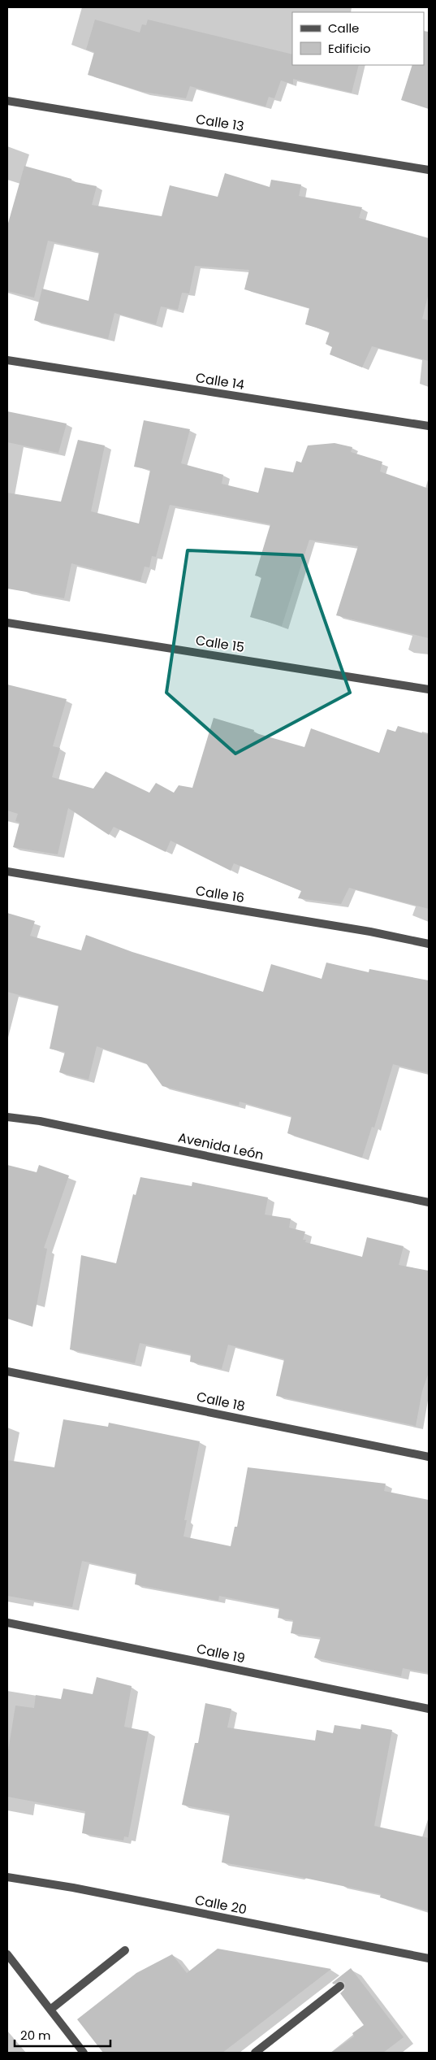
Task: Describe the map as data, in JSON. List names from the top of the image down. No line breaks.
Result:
{"streets":{"street":["Calle 13","Calle 14","Calle 15","Calle 16","Avenida León","Calle 18","Calle 19","Calle 20"]},"legend":["Calle","Edificio"],"scale_bar":"20 m"}
